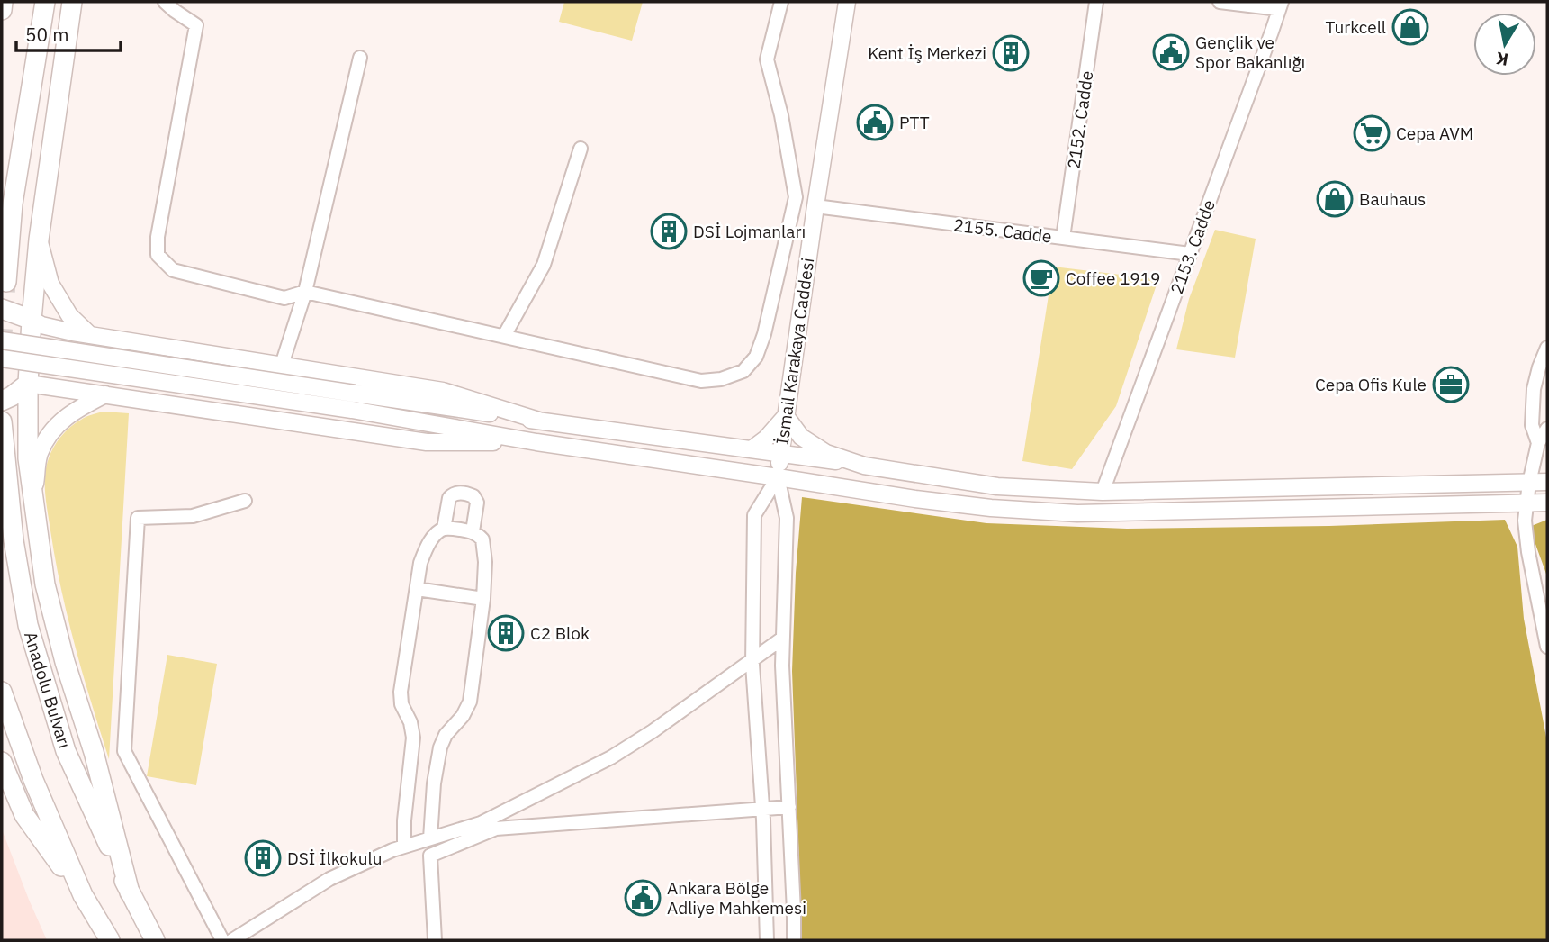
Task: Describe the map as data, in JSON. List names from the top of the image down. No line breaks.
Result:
{"streets":{"main road":["Anadolu Bulvarı"],"street":["2152. Cadde","2155. Cadde","2153. Cadde","İsmail Karakaya Caddesi"]},"crossings":[["2152. Cadde","2155. Cadde"],["2155. Cadde","2153. Cadde"],["2155. Cadde","İsmail Karakaya Caddesi"]],"places":{"shop":["Turkcell","Bauhaus"],"public building":["Gençlik ve Spor Bakanlığı","PTT","Ankara Bölge Adliye Mahkemesi"],"building":["Kent İş Merkezi","DSİ Lojmanları","C2 Blok","DSİ İlkokulu"],"supermarket":["Cepa AVM"],"cafe":["Coffee 1919"],"office":["Cepa Ofis Kule"]},"scale_bar":"50 m","north":"bottom"}
